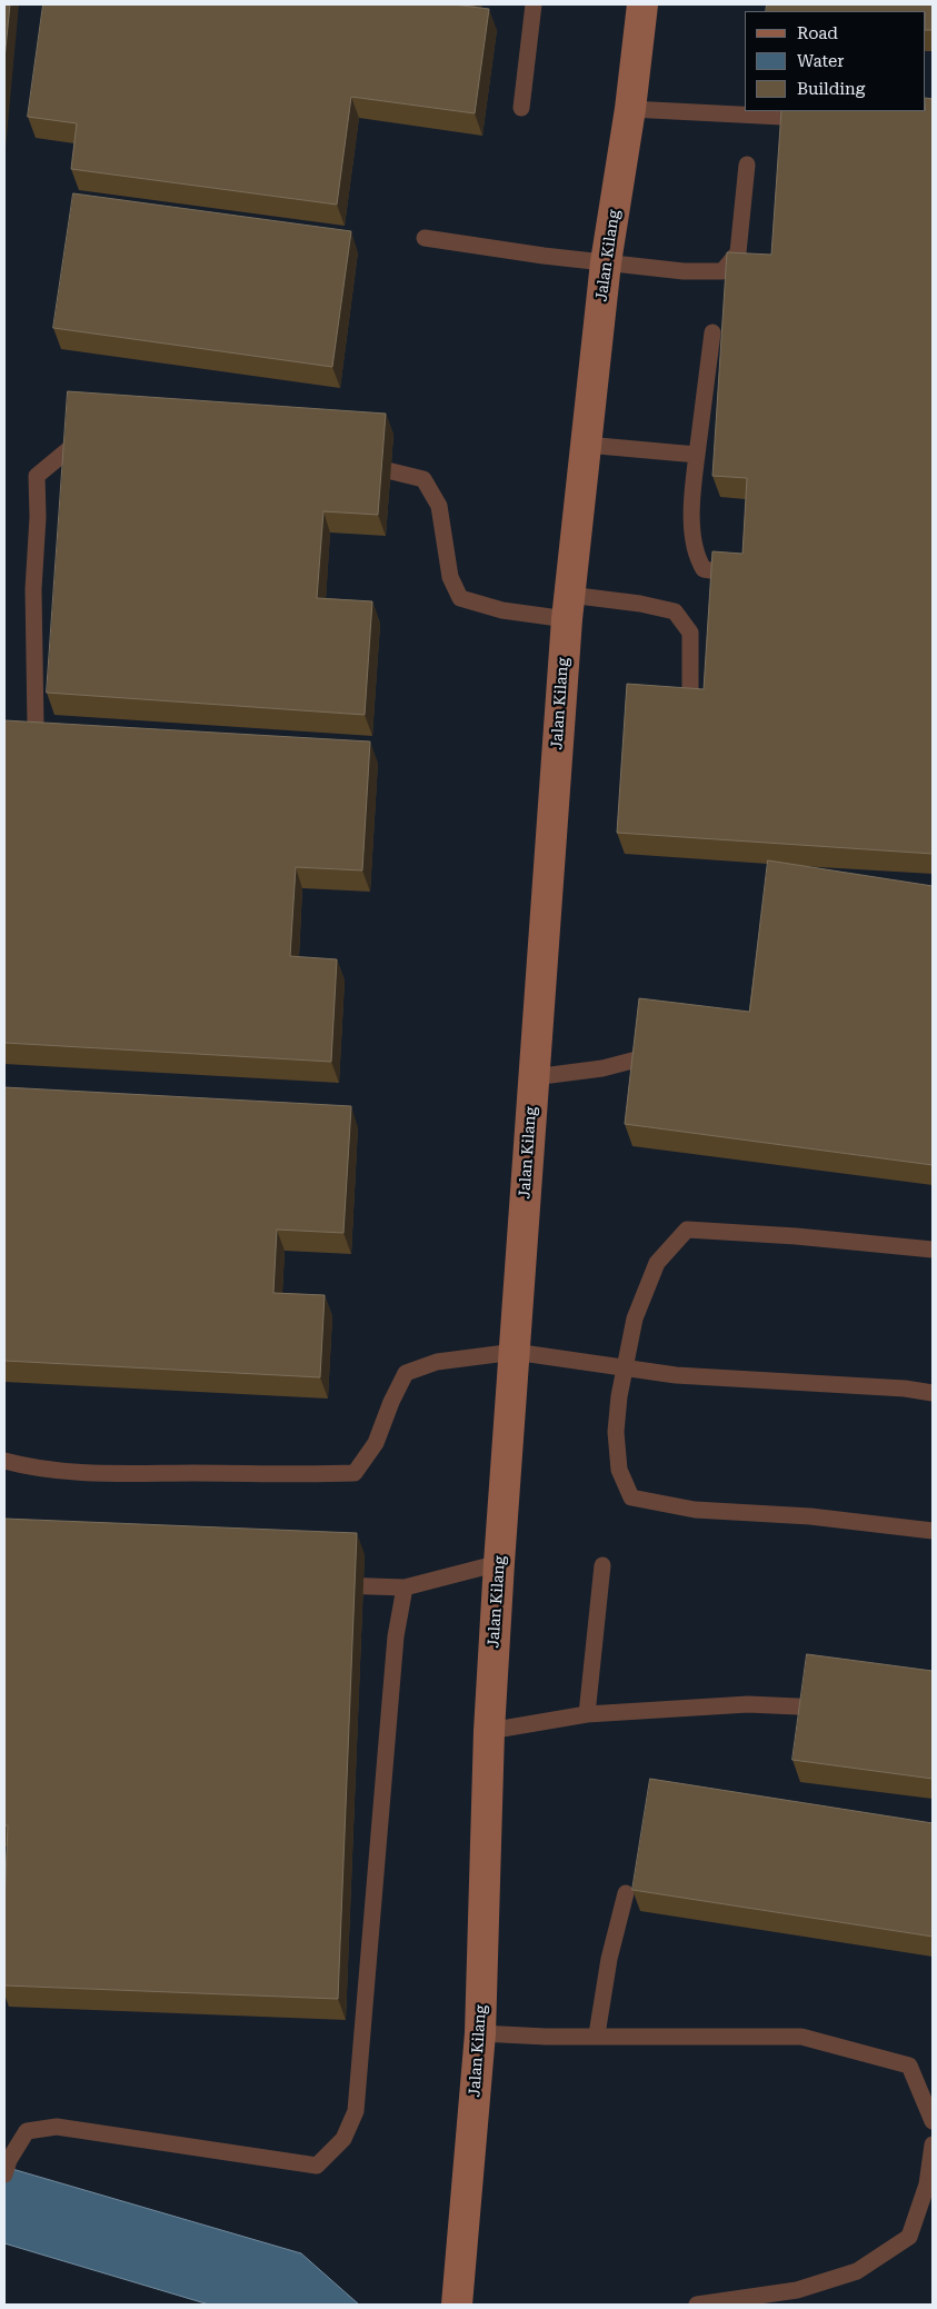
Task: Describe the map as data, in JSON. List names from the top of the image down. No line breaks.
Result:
{"streets":{"street":["Jalan Kilang"]},"legend":["Road","Water","Building"]}
